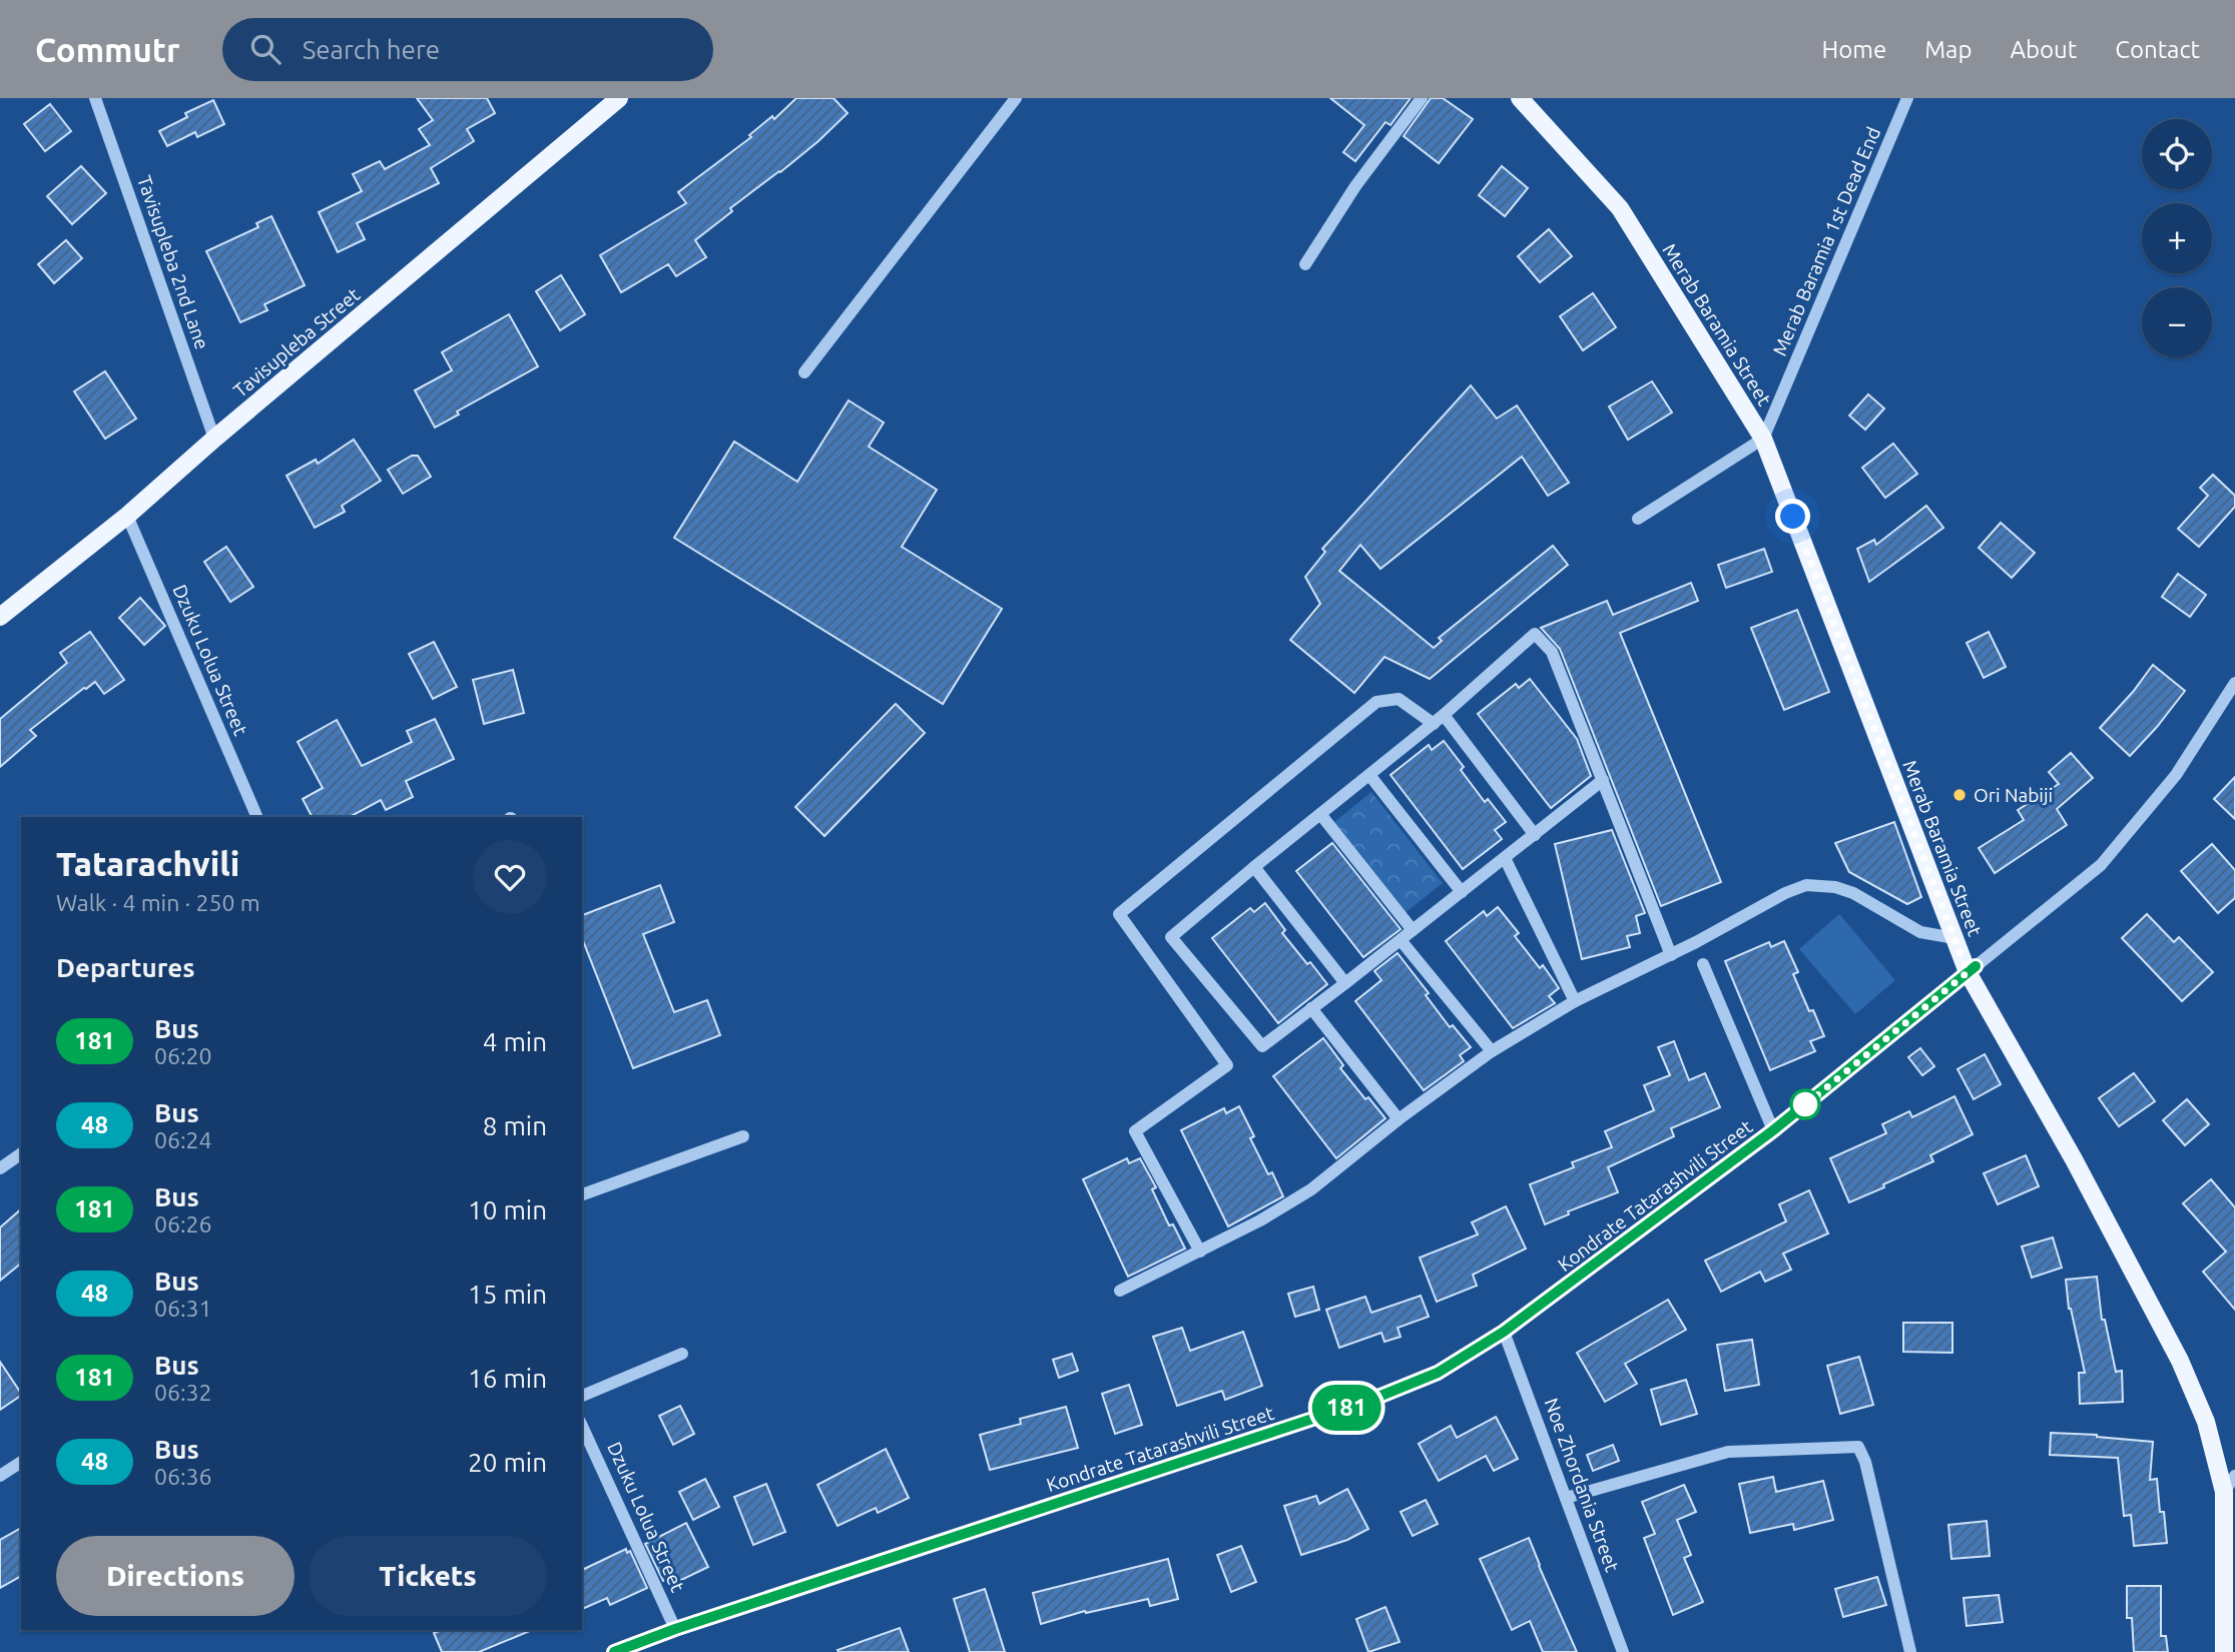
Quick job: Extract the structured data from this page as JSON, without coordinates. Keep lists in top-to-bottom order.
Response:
{
  "streets": {
    "main road": ["Merab Baramia Street", "Tavisupleba Street"],
    "street": [
      "Merab Baramia 1st Dead End",
      "Tavisupleba 2nd Lane",
      "Dzuku Lolua Street",
      "Kondrate Tatarashvili Street",
      "Noe Zhordania Street"
    ]
  },
  "crossings": [
    ["Merab Baramia 1st Dead End", "Merab Baramia Street"],
    ["Tavisupleba 2nd Lane", "Tavisupleba Street"],
    ["Merab Baramia Street", "Kondrate Tatarashvili Street"],
    ["Tavisupleba Street", "Dzuku Lolua Street"],
    ["Dzuku Lolua Street", "Kondrate Tatarashvili Street"],
    ["Kondrate Tatarashvili Street", "Noe Zhordania Street"]
  ],
  "places": ["Ori Nabiji"],
  "lines": ["bus line 181"],
  "page": {
    "header": "Commutr",
    "search": "Search here",
    "nav": [
      "Home",
      "Map",
      "About",
      "Contact"
    ],
    "on_map": "181",
    "map_buttons": ["+", "−"],
    "heading": [
      ["Tatarachvili", "Walk · 4 min · 250 m"],
      "Departures"
    ],
    "list": [
      {
        "mark": "181",
        "name": "Bus",
        "note": "06:20",
        "value": "4 min"
      },
      {
        "mark": "48",
        "name": "Bus",
        "note": "06:24",
        "value": "8 min"
      },
      {
        "mark": "181",
        "name": "Bus",
        "note": "06:26",
        "value": "10 min"
      },
      {
        "mark": "48",
        "name": "Bus",
        "note": "06:31",
        "value": "15 min"
      },
      {
        "mark": "181",
        "name": "Bus",
        "note": "06:32",
        "value": "16 min"
      },
      {
        "mark": "48",
        "name": "Bus",
        "note": "06:36",
        "value": "20 min"
      }
    ],
    "buttons": ["Directions", "Tickets"]
  }
}
